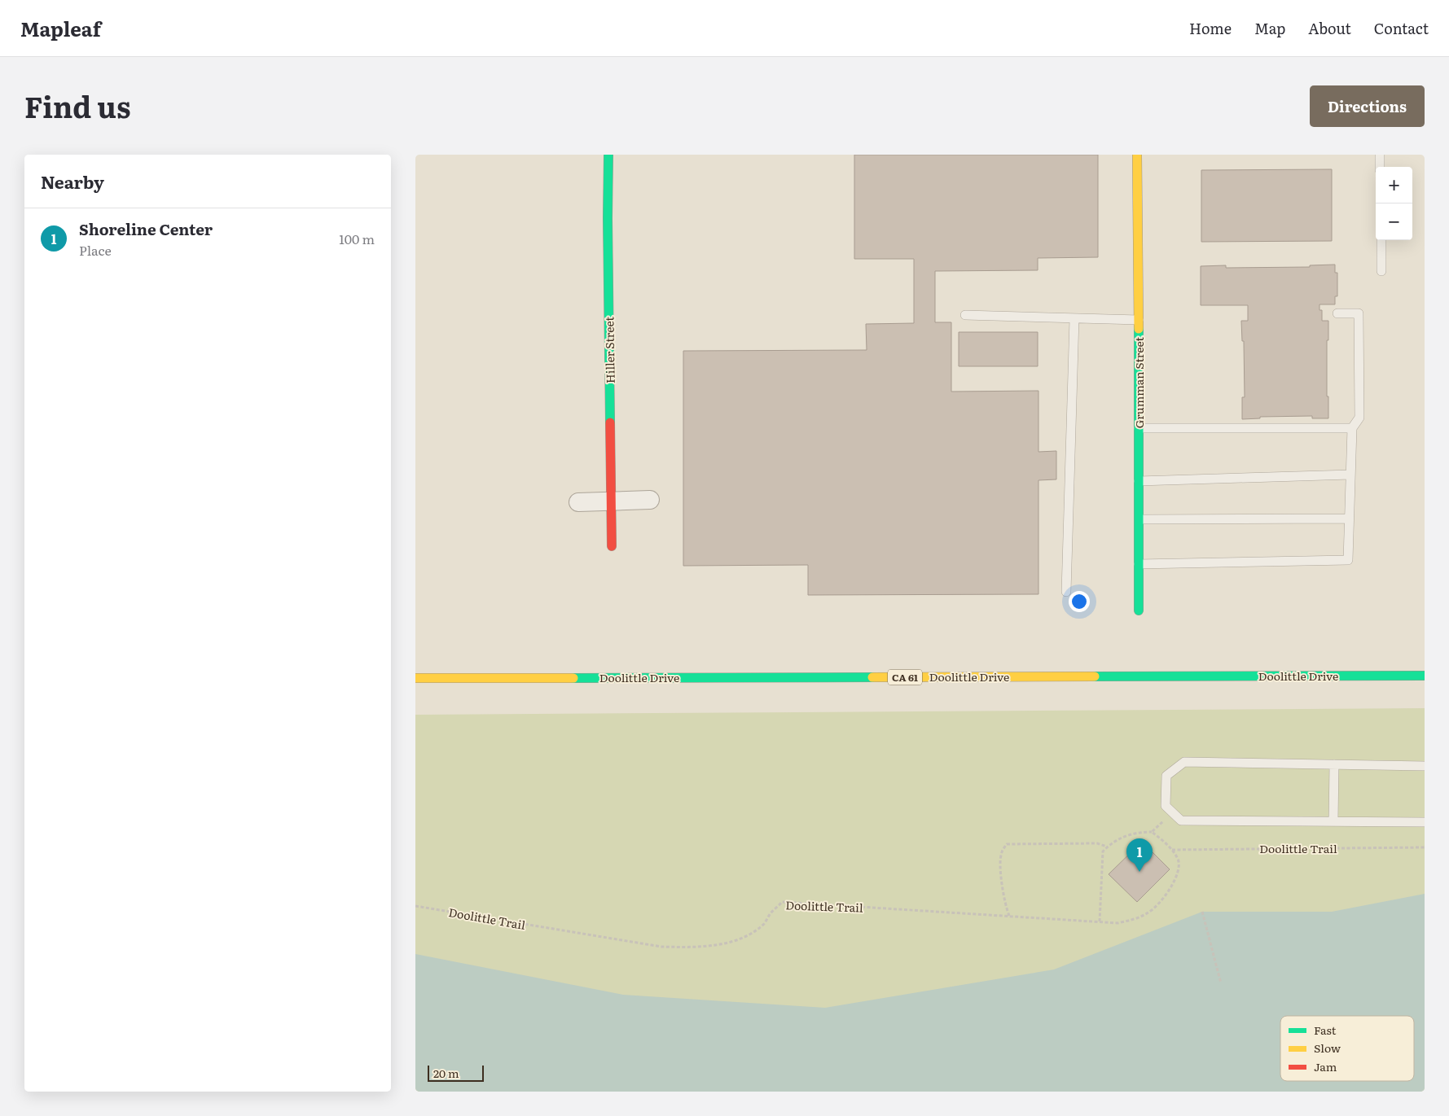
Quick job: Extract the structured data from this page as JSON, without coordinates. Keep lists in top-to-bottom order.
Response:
{
  "streets": {
    "main road": [
      "Hiller Street",
      "Grumman Street",
      "Doolittle Drive",
      "CA 61"
    ],
    "path": ["Doolittle Trail"]
  },
  "legend": ["Fast", "Slow", "Jam"],
  "scale_bar": "20 m",
  "page": {
    "header": "Mapleaf",
    "nav": [
      "Home",
      "Map",
      "About",
      "Contact"
    ],
    "title": "Find us",
    "buttons": "Directions",
    "heading": "Nearby",
    "map_buttons": ["+", "−"],
    "list": [
      {
        "mark": "1",
        "name": "Shoreline Center",
        "note": "Place",
        "value": "100 m"
      }
    ],
    "pins": "1",
    "scale": "20 m"
  }
}
